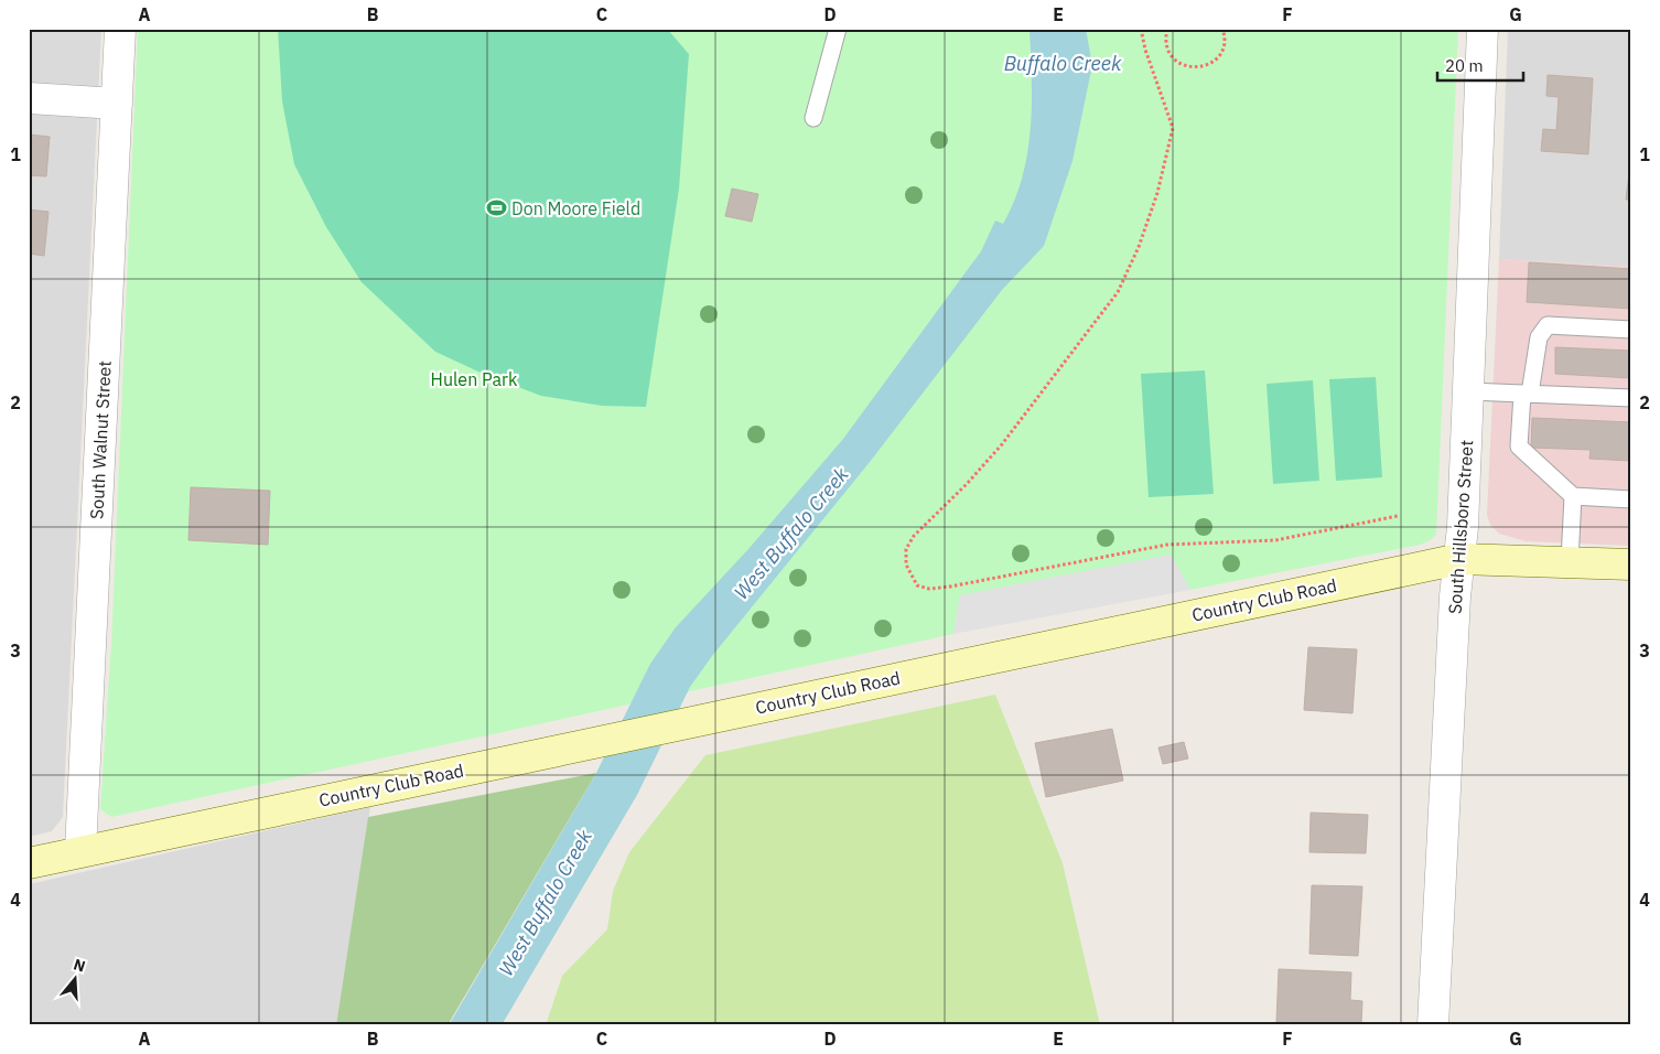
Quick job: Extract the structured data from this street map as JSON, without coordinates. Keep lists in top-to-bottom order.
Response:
{
  "streets": {
    "main road": ["Country Club Road"],
    "street": ["South Walnut Street", "South Hillsboro Street"]
  },
  "crossings": [
    ["South Walnut Street", "Country Club Road"],
    ["South Hillsboro Street", "Country Club Road"]
  ],
  "water": ["Buffalo Creek", "West Buffalo Creek"],
  "parks": ["Hulen Park"],
  "places": {
    "sports": ["Don Moore Field"]
  },
  "scale_bar": "20 m",
  "north": "top",
  "grid": {
    "columns": [
      "A",
      "B",
      "C",
      "D",
      "E",
      "F",
      "G"
    ],
    "rows": [
      "1",
      "2",
      "3",
      "4"
    ]
  }
}
